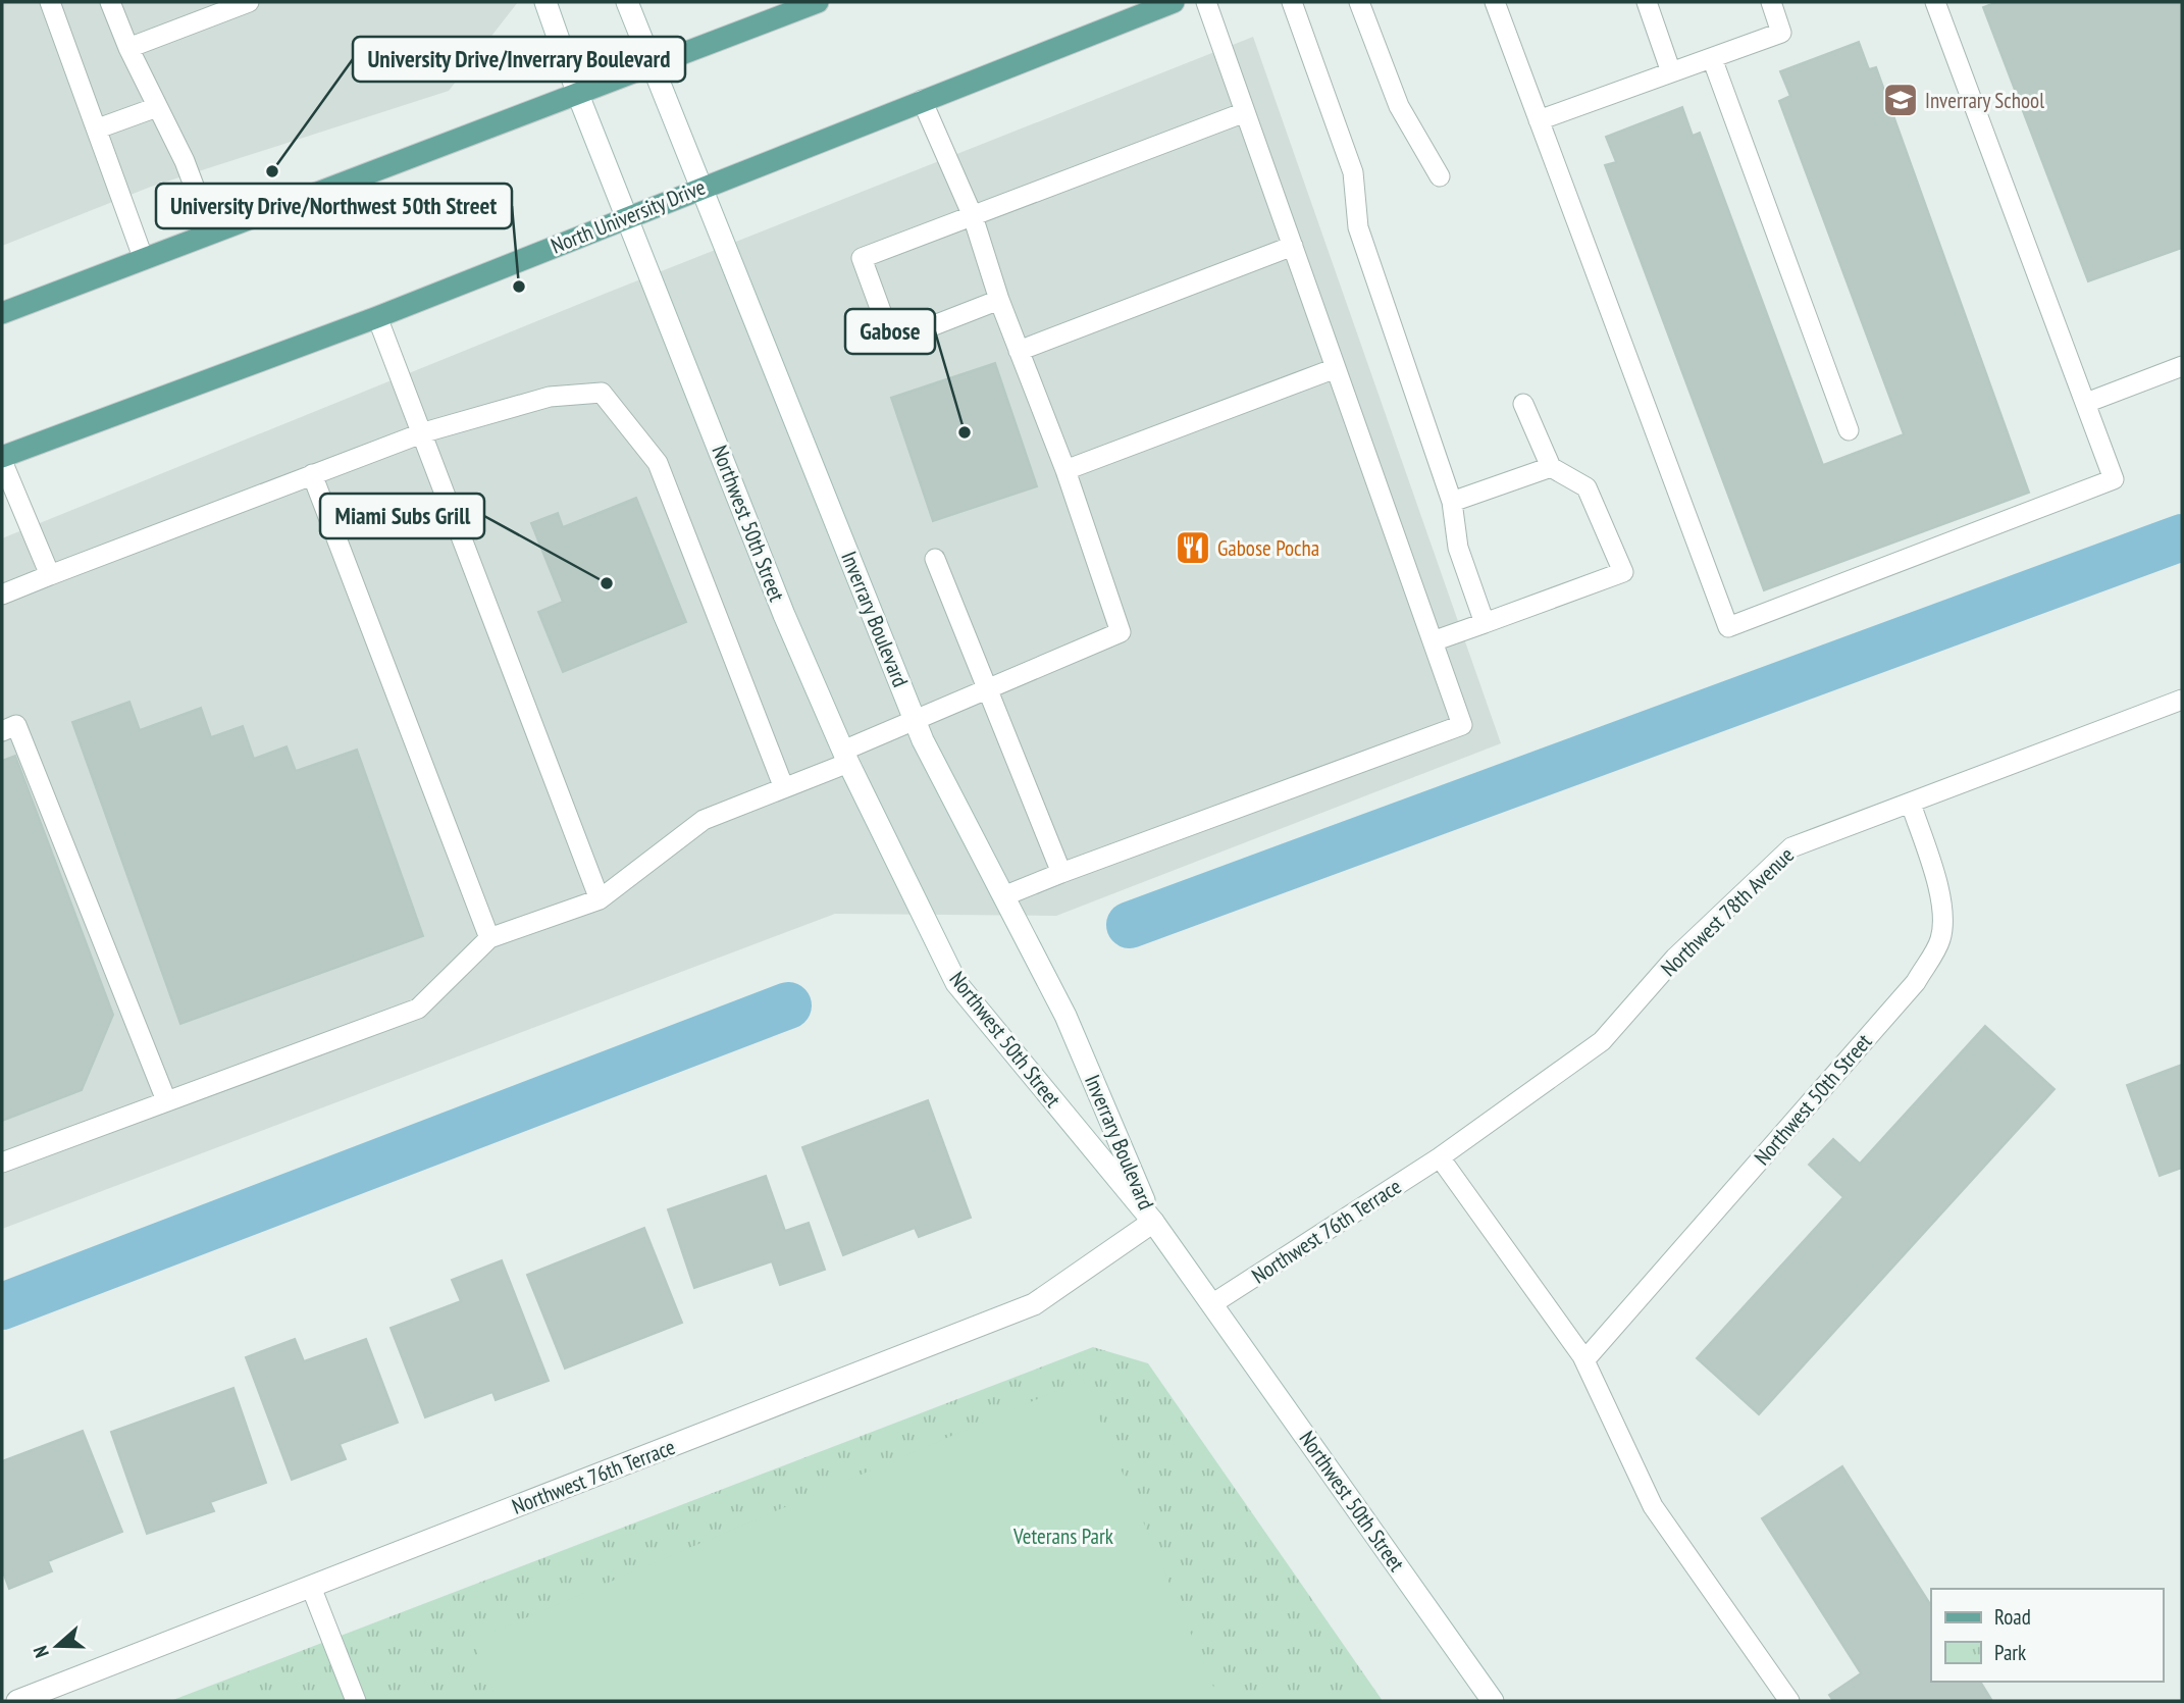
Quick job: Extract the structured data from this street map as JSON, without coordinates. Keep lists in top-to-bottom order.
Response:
{
  "streets": {
    "main road": ["North University Drive"],
    "street": ["Northwest 50th Street", "Inverrary Boulevard", "Northwest 76th Terrace"],
    "lane": ["Northwest 78th Avenue"]
  },
  "crossings": [
    ["North University Drive", "Northwest 50th Street"],
    ["North University Drive", "Inverrary Boulevard"],
    ["Northwest 50th Street", "Inverrary Boulevard"],
    ["Northwest 50th Street", "Northwest 78th Avenue"],
    ["Northwest 50th Street", "Northwest 76th Terrace"],
    ["Inverrary Boulevard", "Northwest 76th Terrace"],
    ["Northwest 78th Avenue", "Northwest 76th Terrace"]
  ],
  "parks": ["Veterans Park"],
  "places": {
    "school or university": ["Inverrary School"],
    "other": [
      "University Drive/Inverrary Boulevard",
      "University Drive/Northwest 50th Street",
      "Gabose",
      "Miami Subs Grill"
    ],
    "restaurant": ["Gabose Pocha"]
  },
  "legend": ["Road", "Park"],
  "north": "left"
}
